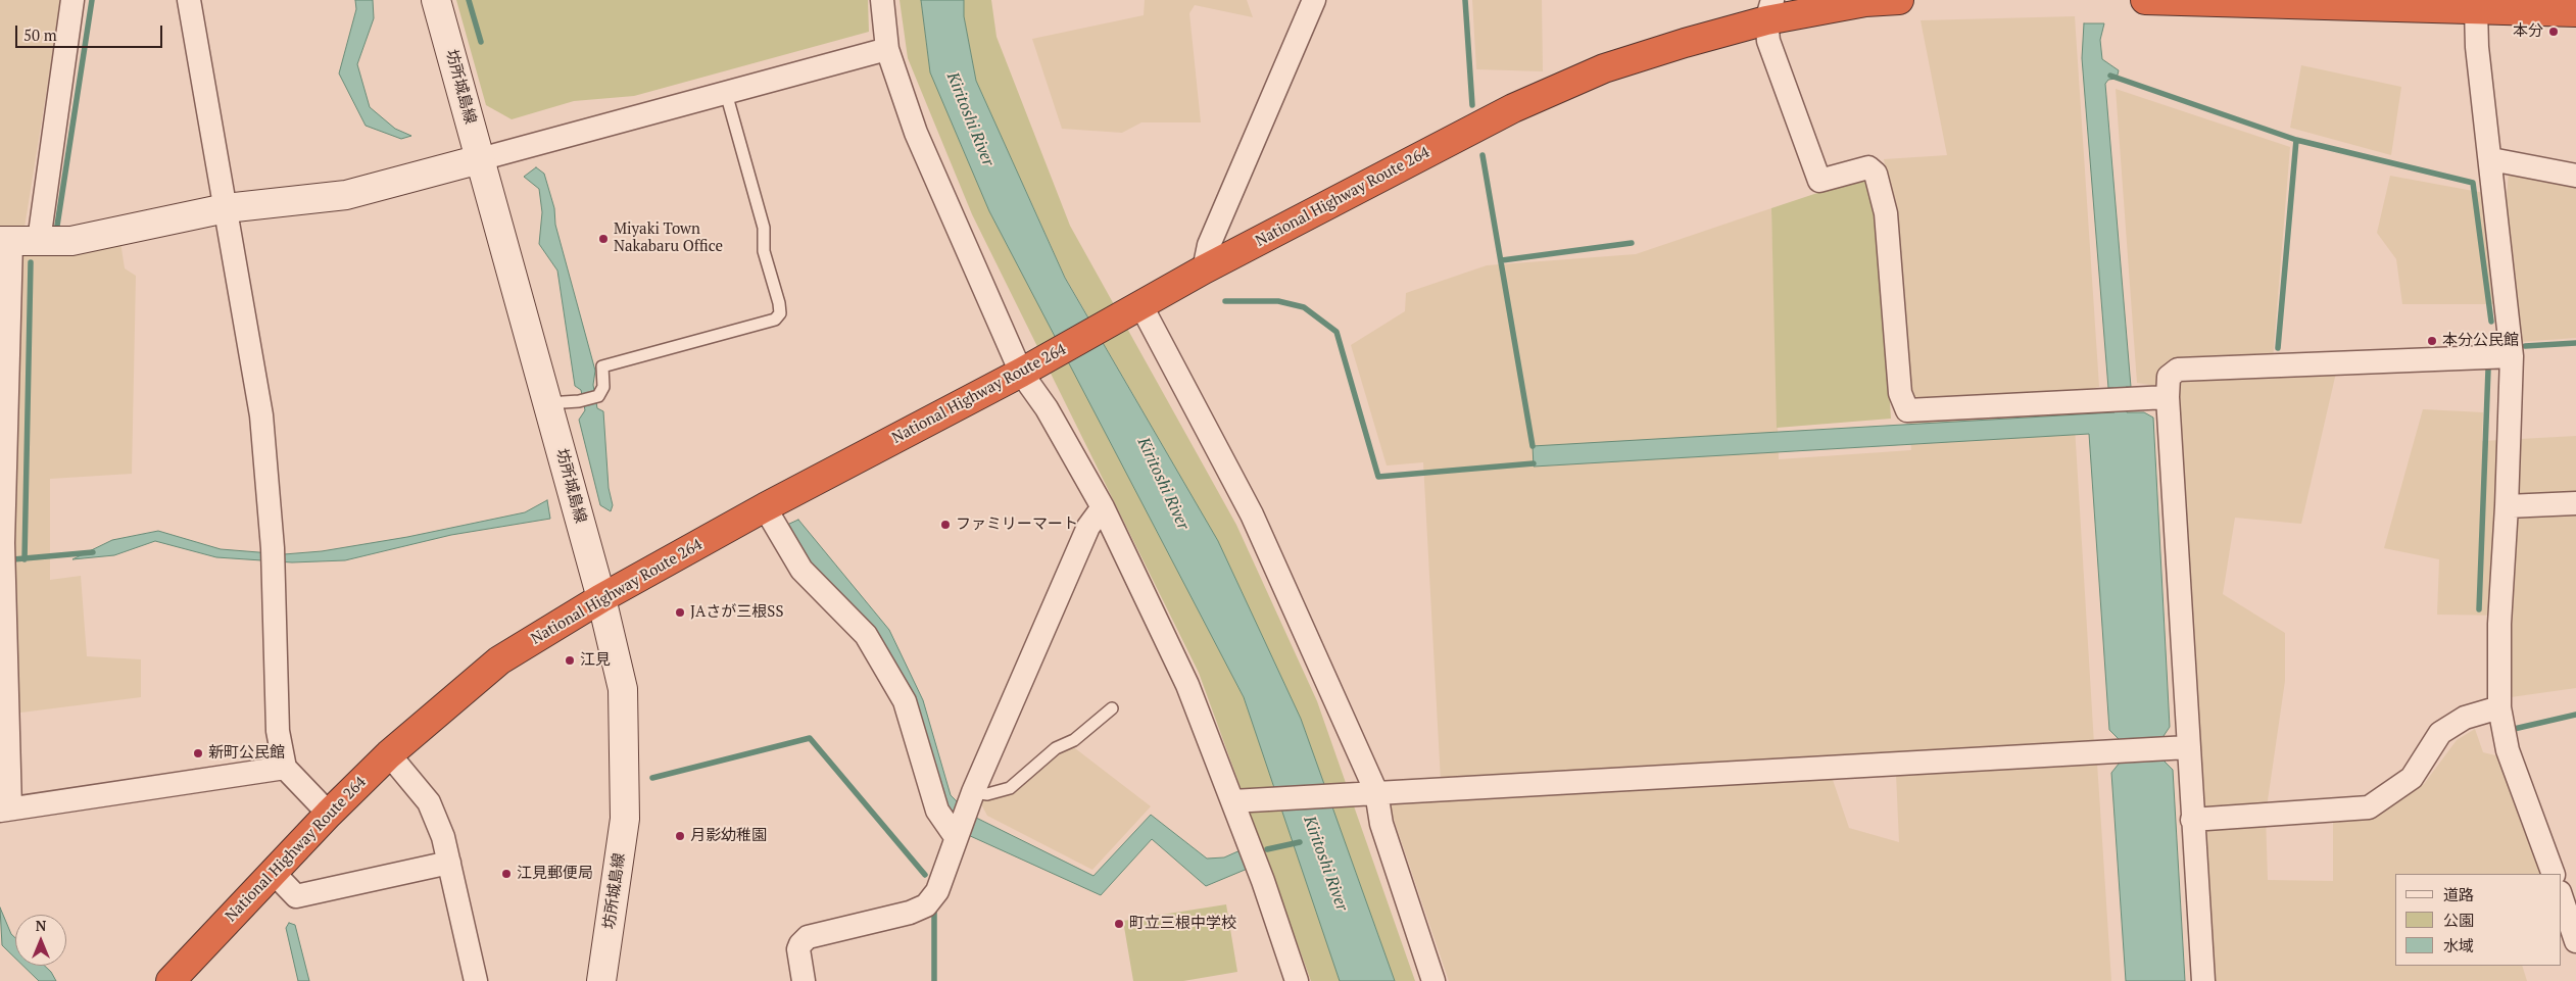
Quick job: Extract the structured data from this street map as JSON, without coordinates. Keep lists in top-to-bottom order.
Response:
{
  "streets": {
    "highway": ["National Highway Route 264"],
    "main road": ["坊所城島線"]
  },
  "crossings": [
    ["坊所城島線", "National Highway Route 264"]
  ],
  "water": ["Kiritoshi River"],
  "places": [
    "本分",
    "Miyaki Town Nakabaru Office",
    "本分公民館",
    "ファミリーマート",
    "JAさが三根SS",
    "江見",
    "新町公民館",
    "月影幼稚園",
    "江見郵便局",
    "町立三根中学校"
  ],
  "legend": ["道路", "公園", "水域"],
  "scale_bar": "50 m",
  "north": "top"
}
